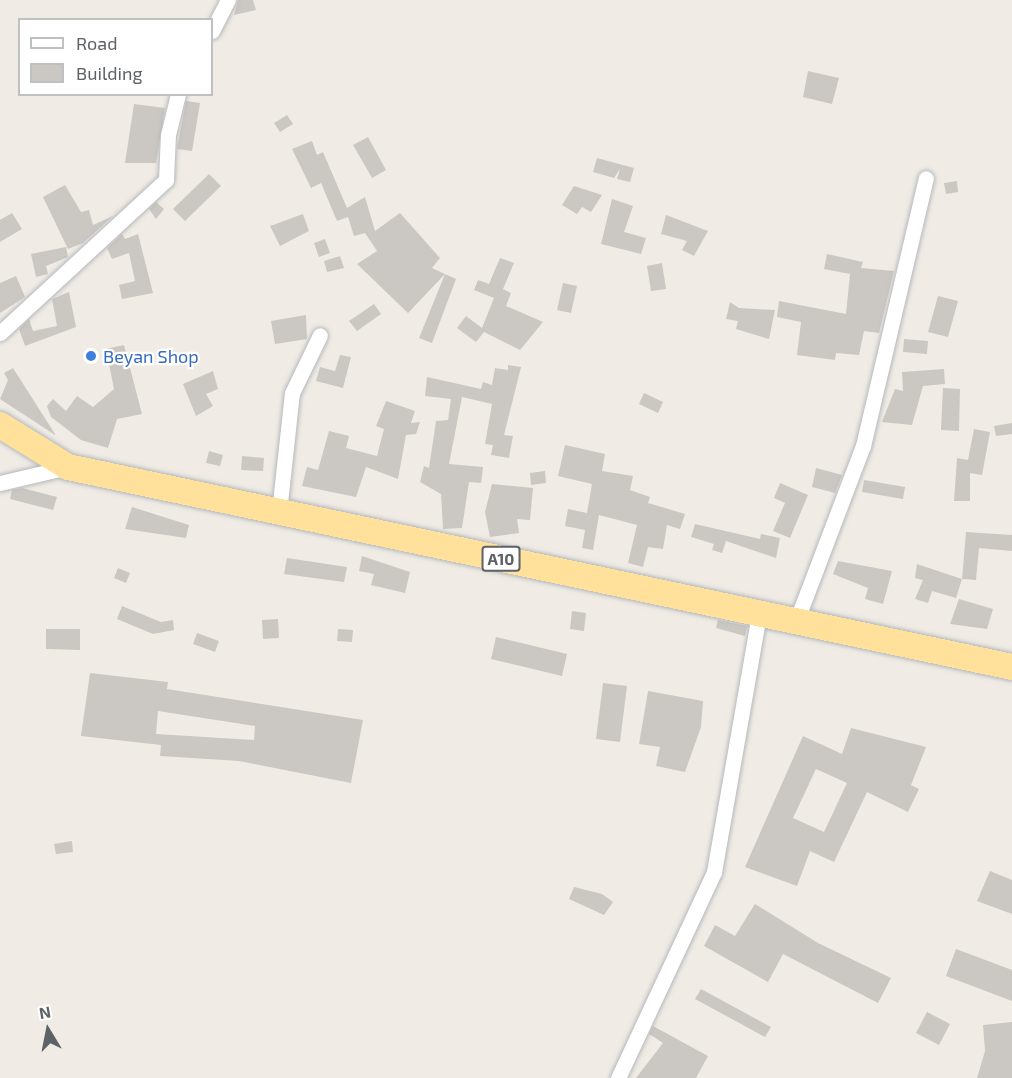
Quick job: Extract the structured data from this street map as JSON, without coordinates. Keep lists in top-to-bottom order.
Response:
{
  "streets": {
    "highway": ["A10"]
  },
  "places": ["Beyan Shop"],
  "legend": ["Road", "Building"],
  "north": "top"
}
